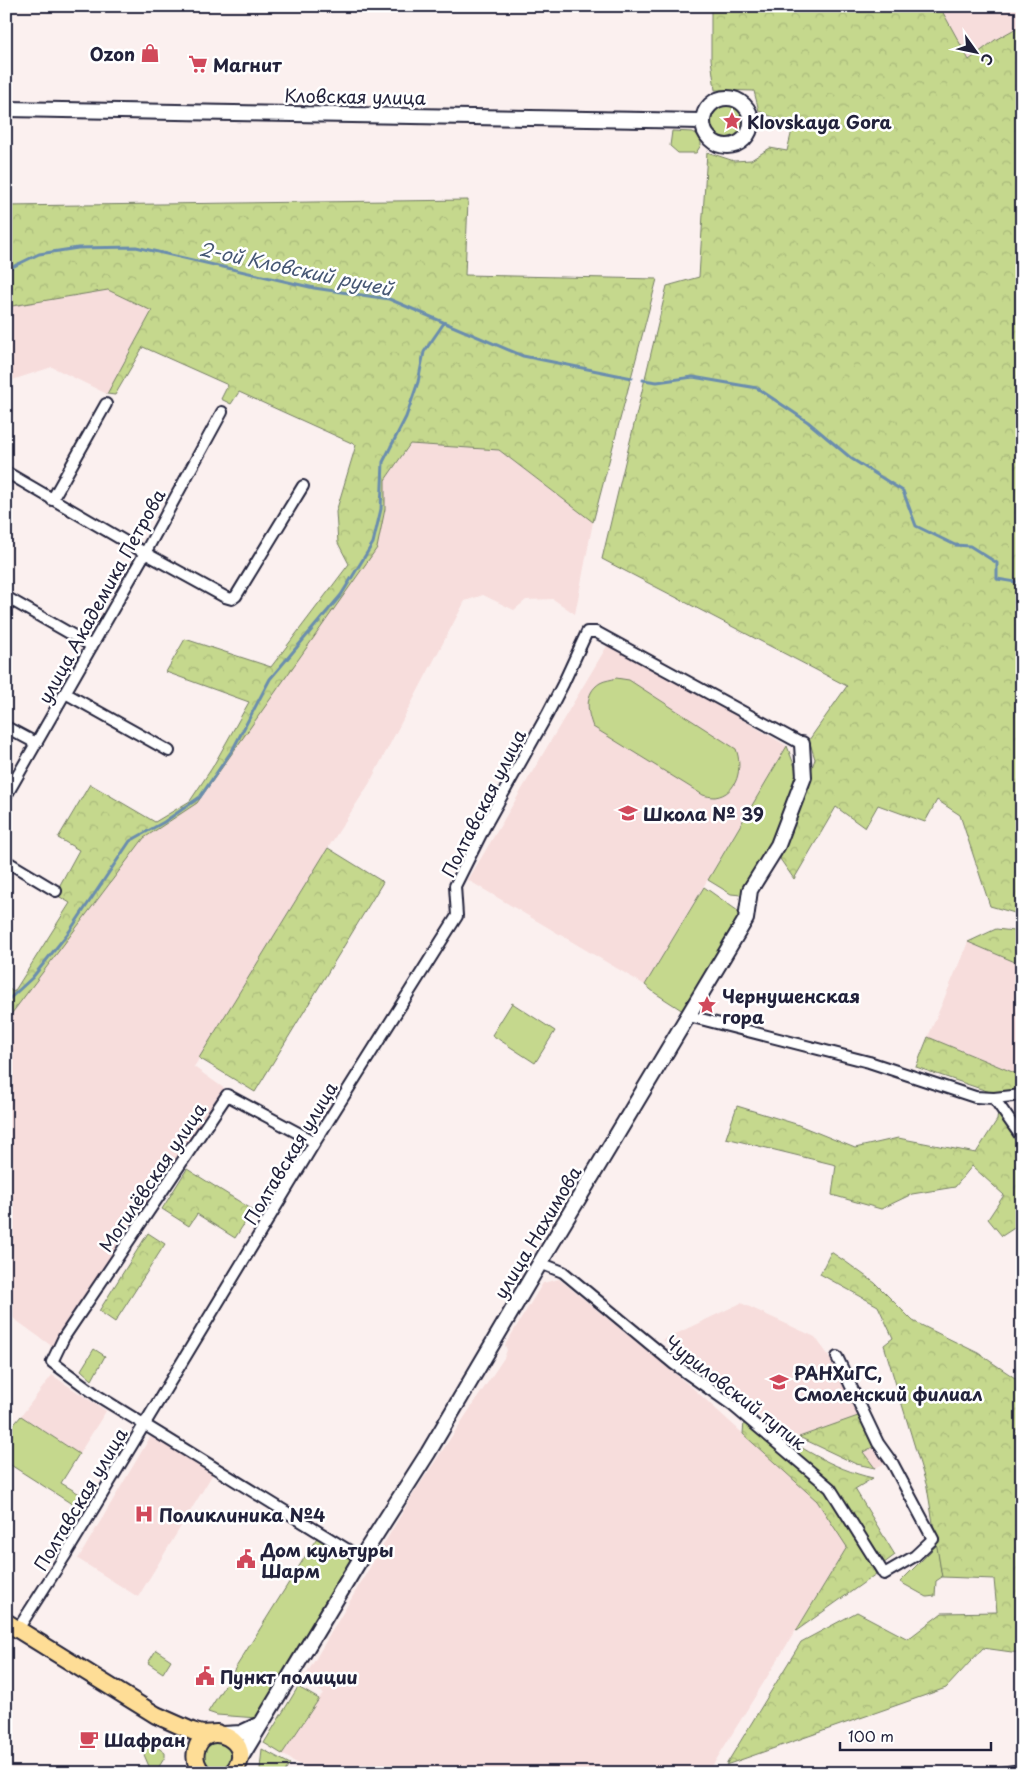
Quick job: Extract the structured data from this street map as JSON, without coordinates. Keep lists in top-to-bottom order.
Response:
{
  "streets": {
    "street": [
      "Кловская улица",
      "улица Академика Петрова",
      "Полтавская улица",
      "Могилёвская улица",
      "улица Нахимова",
      "Чуриловский тупик"
    ]
  },
  "crossings": [
    ["Полтавская улица", "Могилёвская улица"],
    ["Полтавская улица", "улица Нахимова"],
    ["улица Нахимова", "Чуриловский тупик"]
  ],
  "water": ["2-ой Кловский ручей"],
  "places": {
    "shop": ["Ozon"],
    "supermarket": ["Магнит"],
    "place": ["Klovskaya Gora", "Чернушенская гора"],
    "school or university": ["Школа № 39", "РАНХиГС, Смоленский филиал"],
    "hospital": ["Поликлиника №4"],
    "public building": ["Дом культуры Шарм", "Пункт полиции"],
    "cafe": ["Шафран"]
  },
  "scale_bar": "100 m",
  "north": "bottom right"
}
